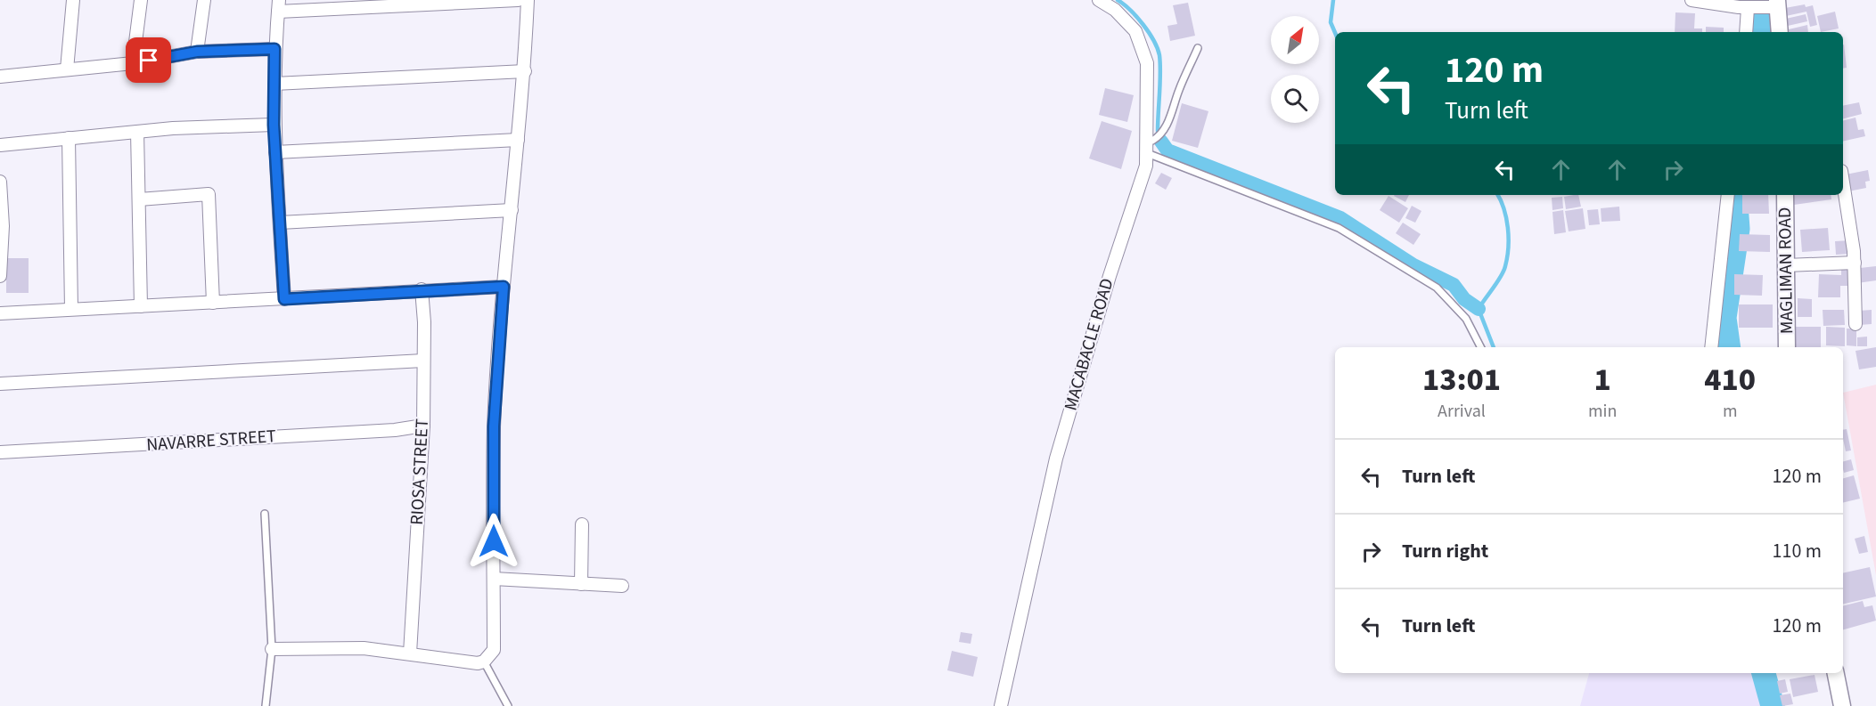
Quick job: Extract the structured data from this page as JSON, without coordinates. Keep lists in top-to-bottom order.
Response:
{
  "streets": {
    "street": [
      "MAGLIMAN ROAD",
      "MACABACLE ROAD",
      "NAVARRE STREET",
      "RIOSA STREET"
    ]
  },
  "crossings": [
    ["NAVARRE STREET", "RIOSA STREET"]
  ],
  "north": "top right",
  "page": {
    "turn": ["120 m", "Turn left"],
    "eta": [
      "13:01",
      "Arrival",
      "1",
      "min",
      "410",
      "m"
    ],
    "list": [
      {
        "name": "Turn left",
        "value": "120 m"
      },
      {
        "name": "Turn right",
        "value": "110 m"
      },
      {
        "name": "Turn left",
        "value": "120 m"
      }
    ]
  }
}
